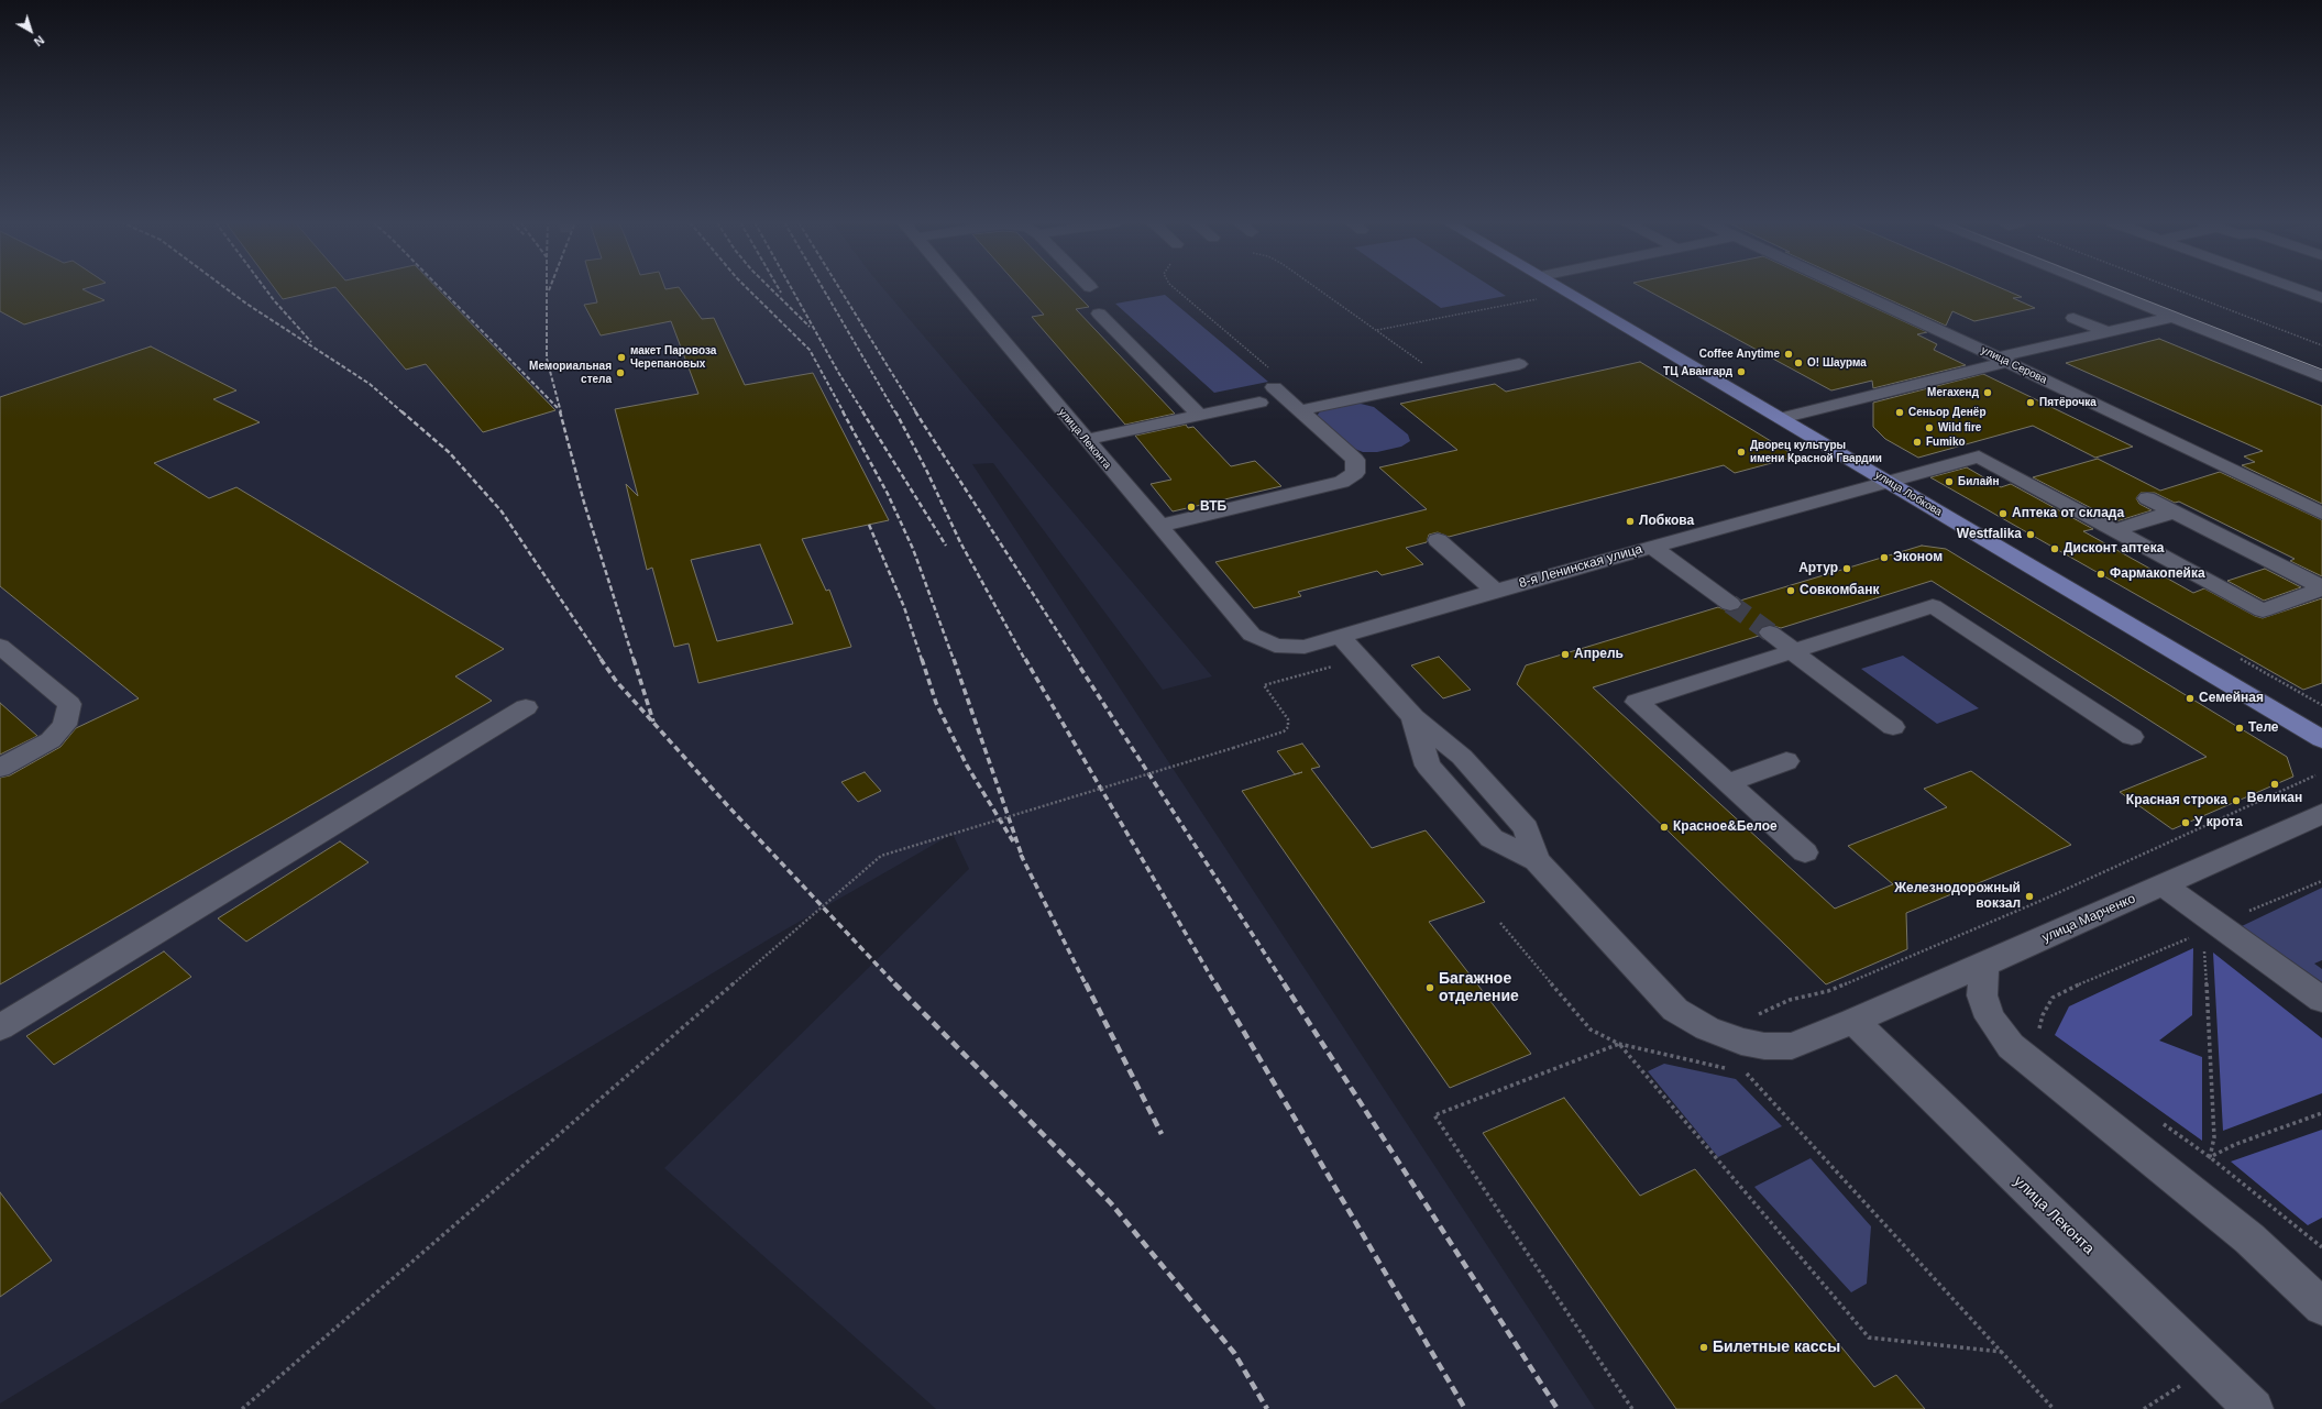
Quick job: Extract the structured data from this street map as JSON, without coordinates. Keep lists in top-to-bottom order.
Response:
{
  "streets": {
    "main road": ["улица Лобкова"],
    "street": [
      "улица Серова",
      "улица Леконта",
      "8-я Ленинская улица",
      "улица Марченко"
    ]
  },
  "crossings": [
    ["улица Леконта", "8-я Ленинская улица"],
    ["улица Леконта", "улица Марченко"],
    ["улица Лобкова", "8-я Ленинская улица"]
  ],
  "places": [
    "Coffee Anytime",
    "макет Паровоза Черепановых",
    "О! Шаурма",
    "ТЦ Авангард",
    "Мемориальная стела",
    "Мегахенд",
    "Пятёрочка",
    "Сеньор Денёр",
    "Wild fire",
    "Fumiko",
    "Дворец культуры имени Красной Гвардии",
    "Билайн",
    "ВТБ",
    "Аптека от склада",
    "Лобкова",
    "Westfalika",
    "Дисконт аптека",
    "Эконом",
    "Артур",
    "Фармакопейка",
    "Совкомбанк",
    "Апрель",
    "Семейная",
    "Теле",
    "Великан",
    "Красная строка",
    "У крота",
    "Красное&Белое",
    "Железнодорожный вокзал",
    "Багажное отделение",
    "Билетные кассы"
  ],
  "north": "bottom right"
}
